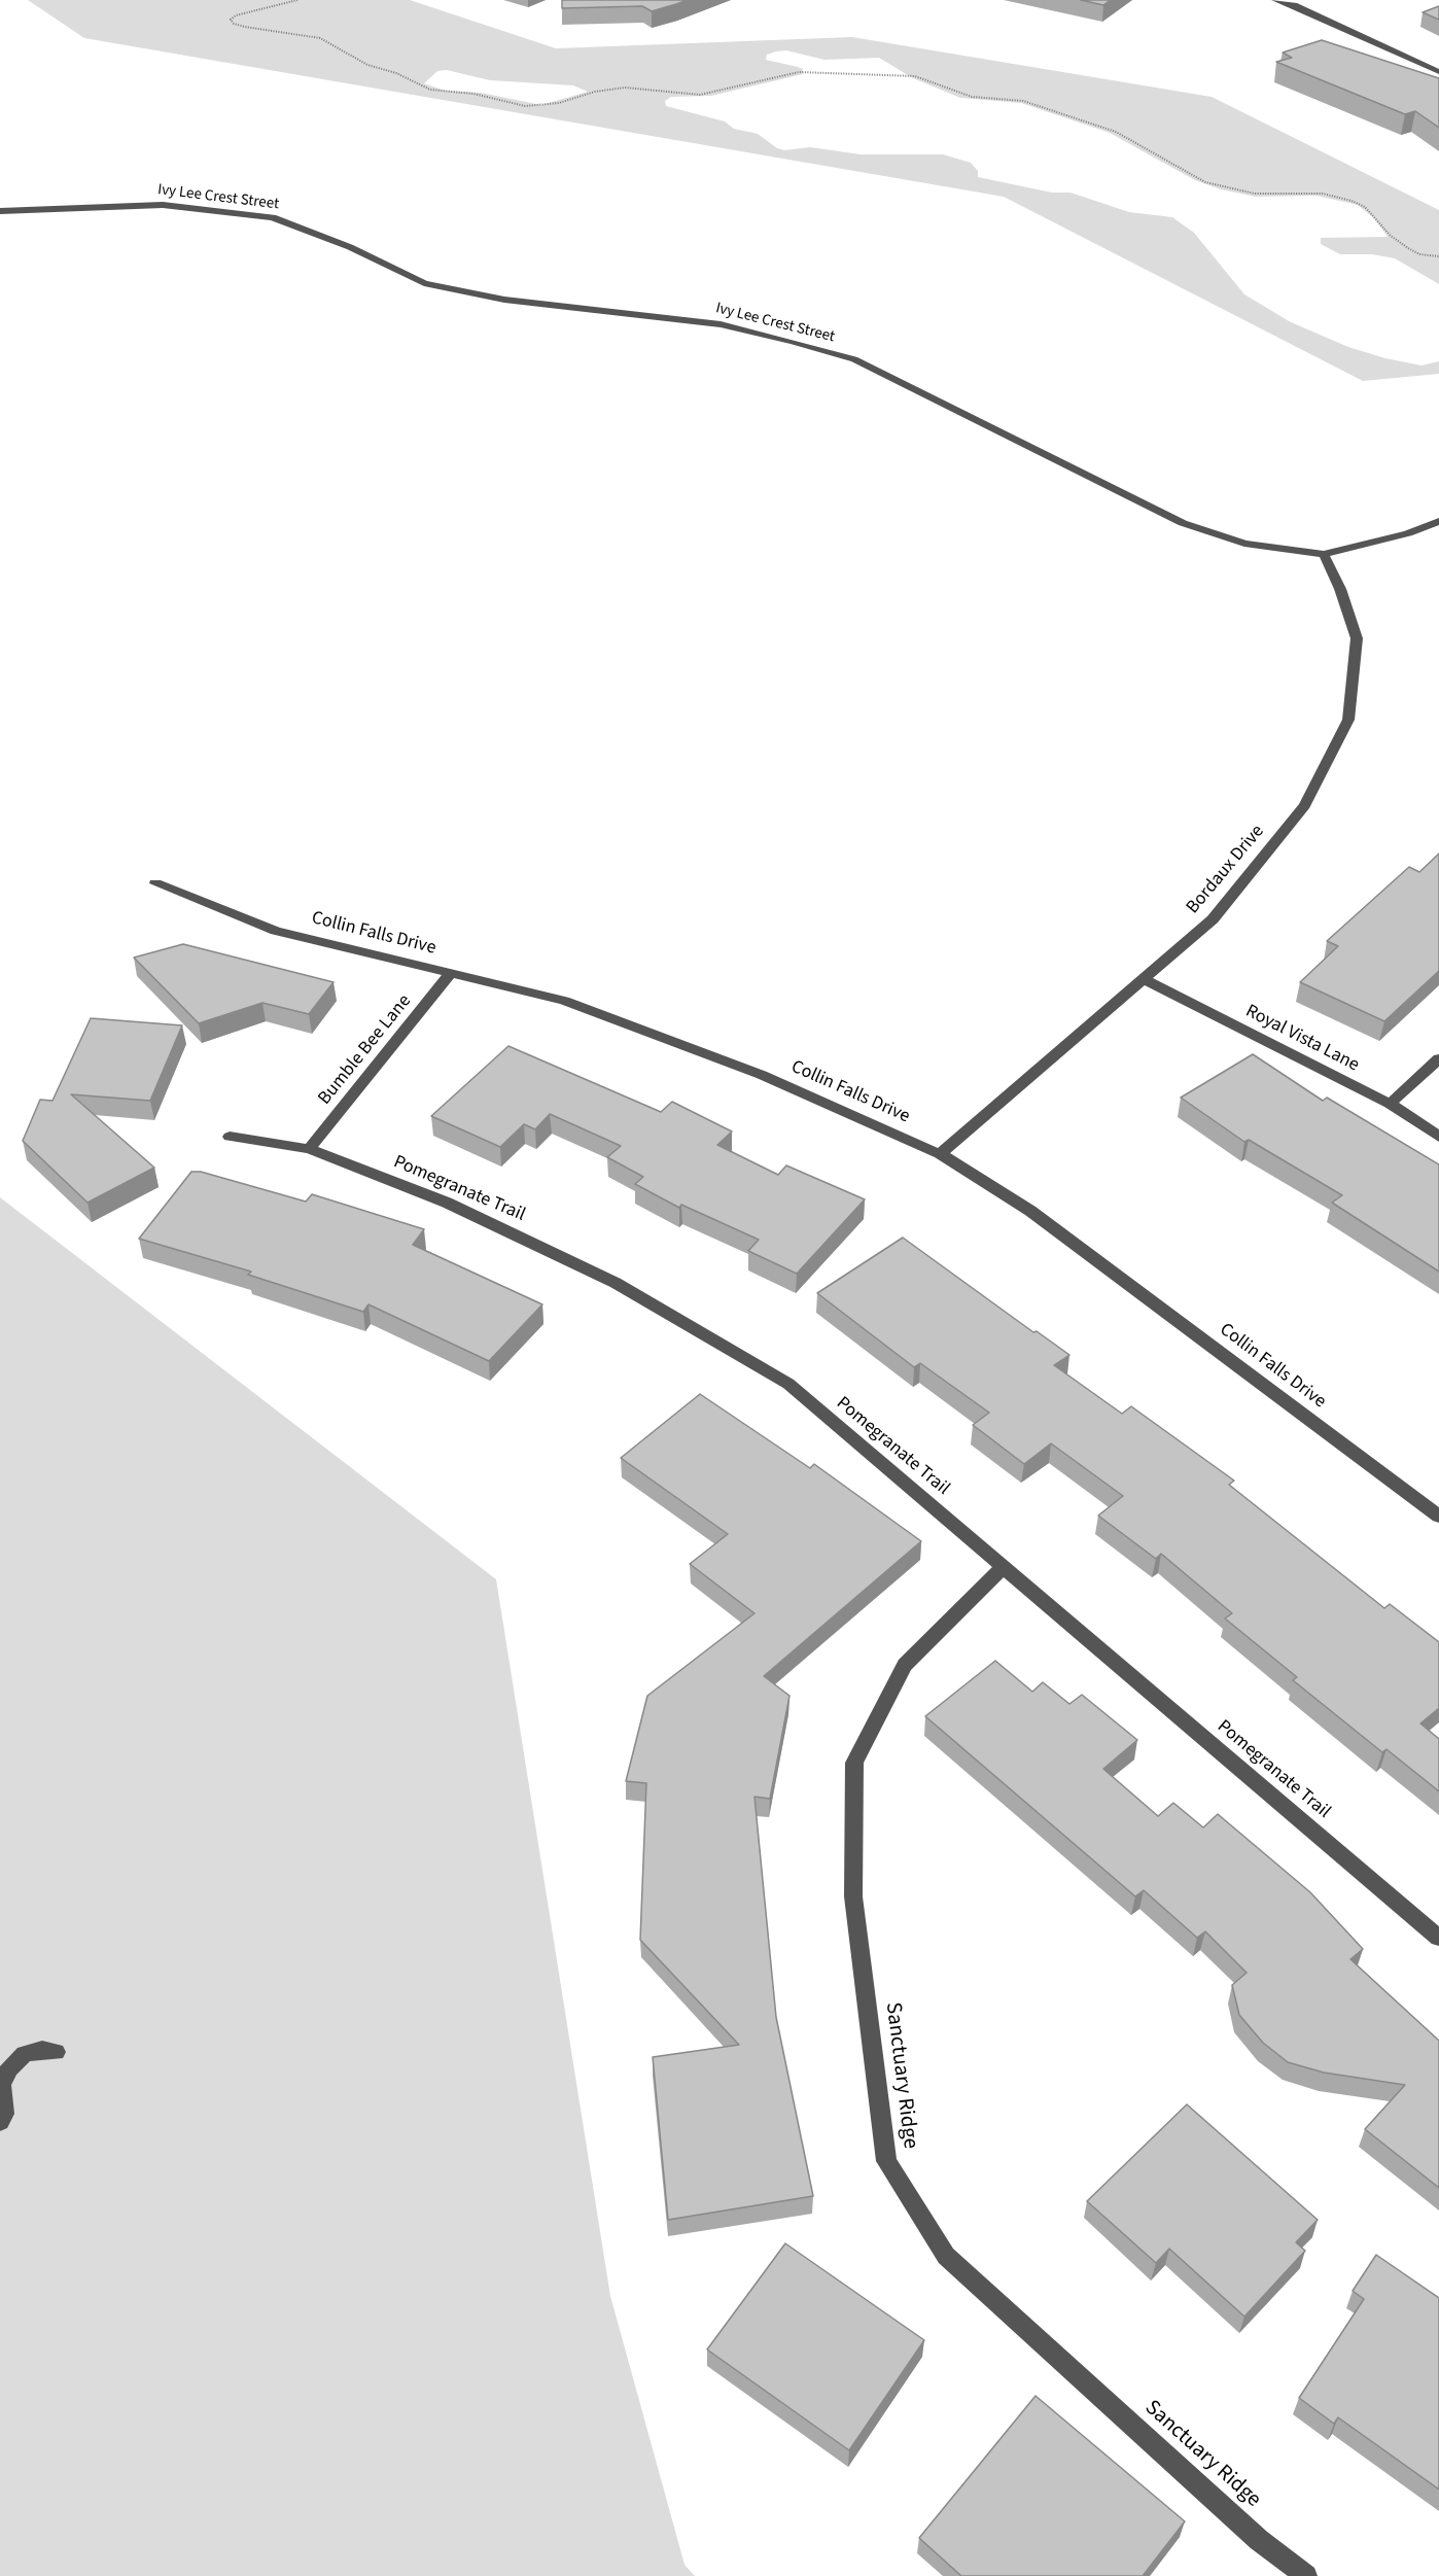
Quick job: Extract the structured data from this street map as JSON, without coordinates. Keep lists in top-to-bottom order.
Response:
{
  "streets": {
    "street": [
      "Ivy Lee Crest Street",
      "Bordaux Drive",
      "Collin Falls Drive",
      "Royal Vista Lane",
      "Bumble Bee Lane",
      "Pomegranate Trail",
      "Sanctuary Ridge"
    ]
  },
  "crossings": [
    ["Ivy Lee Crest Street", "Bordaux Drive"],
    ["Bordaux Drive", "Collin Falls Drive"],
    ["Bordaux Drive", "Royal Vista Lane"],
    ["Collin Falls Drive", "Bumble Bee Lane"],
    ["Bumble Bee Lane", "Pomegranate Trail"],
    ["Pomegranate Trail", "Sanctuary Ridge"]
  ]
}
